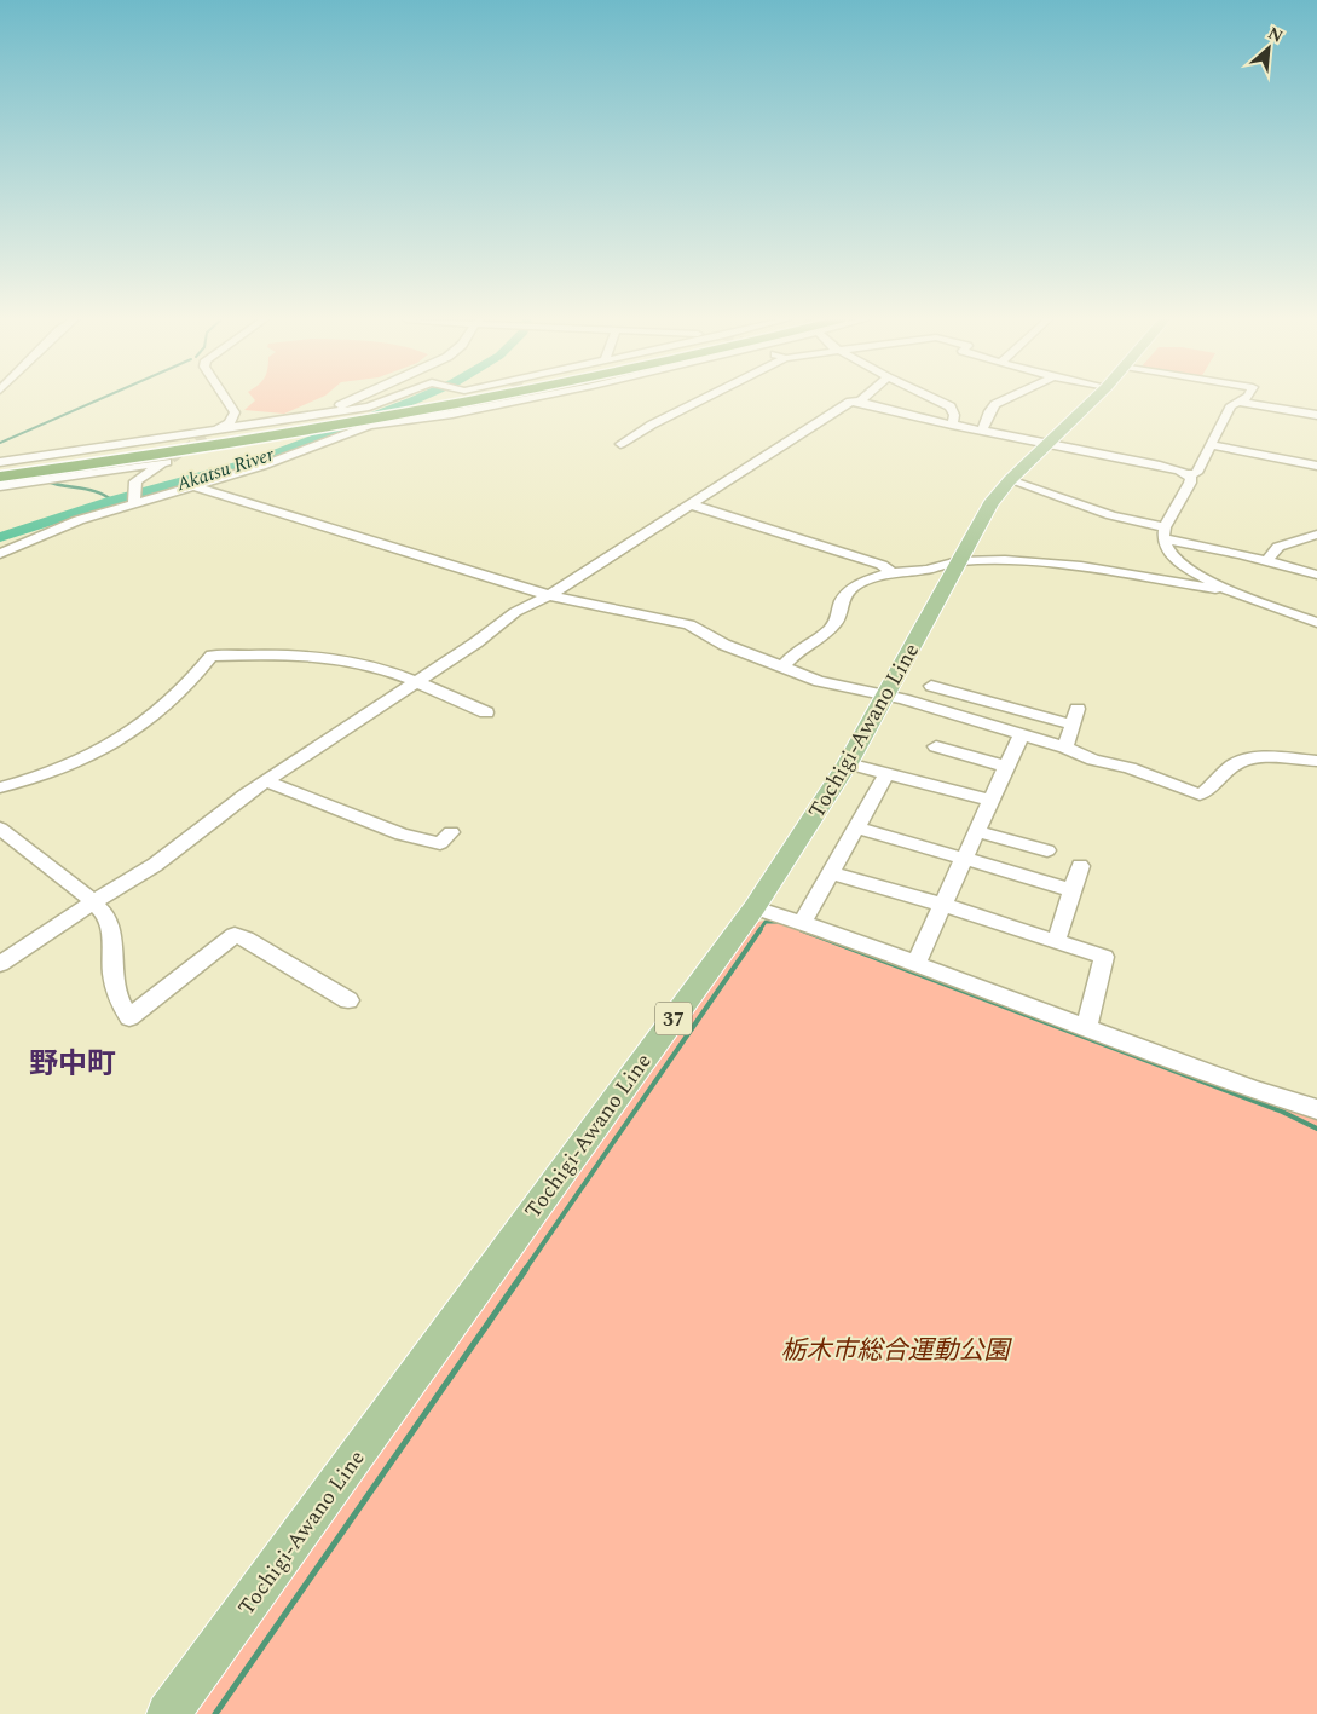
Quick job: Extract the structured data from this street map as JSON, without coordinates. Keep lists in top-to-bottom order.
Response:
{
  "streets": {
    "main road": ["Tochigi-Awano Line", "37"]
  },
  "districts": ["野中町"],
  "water": ["Akatsu River"],
  "parks": ["栃木市総合運動公園"],
  "north": "top right"
}
